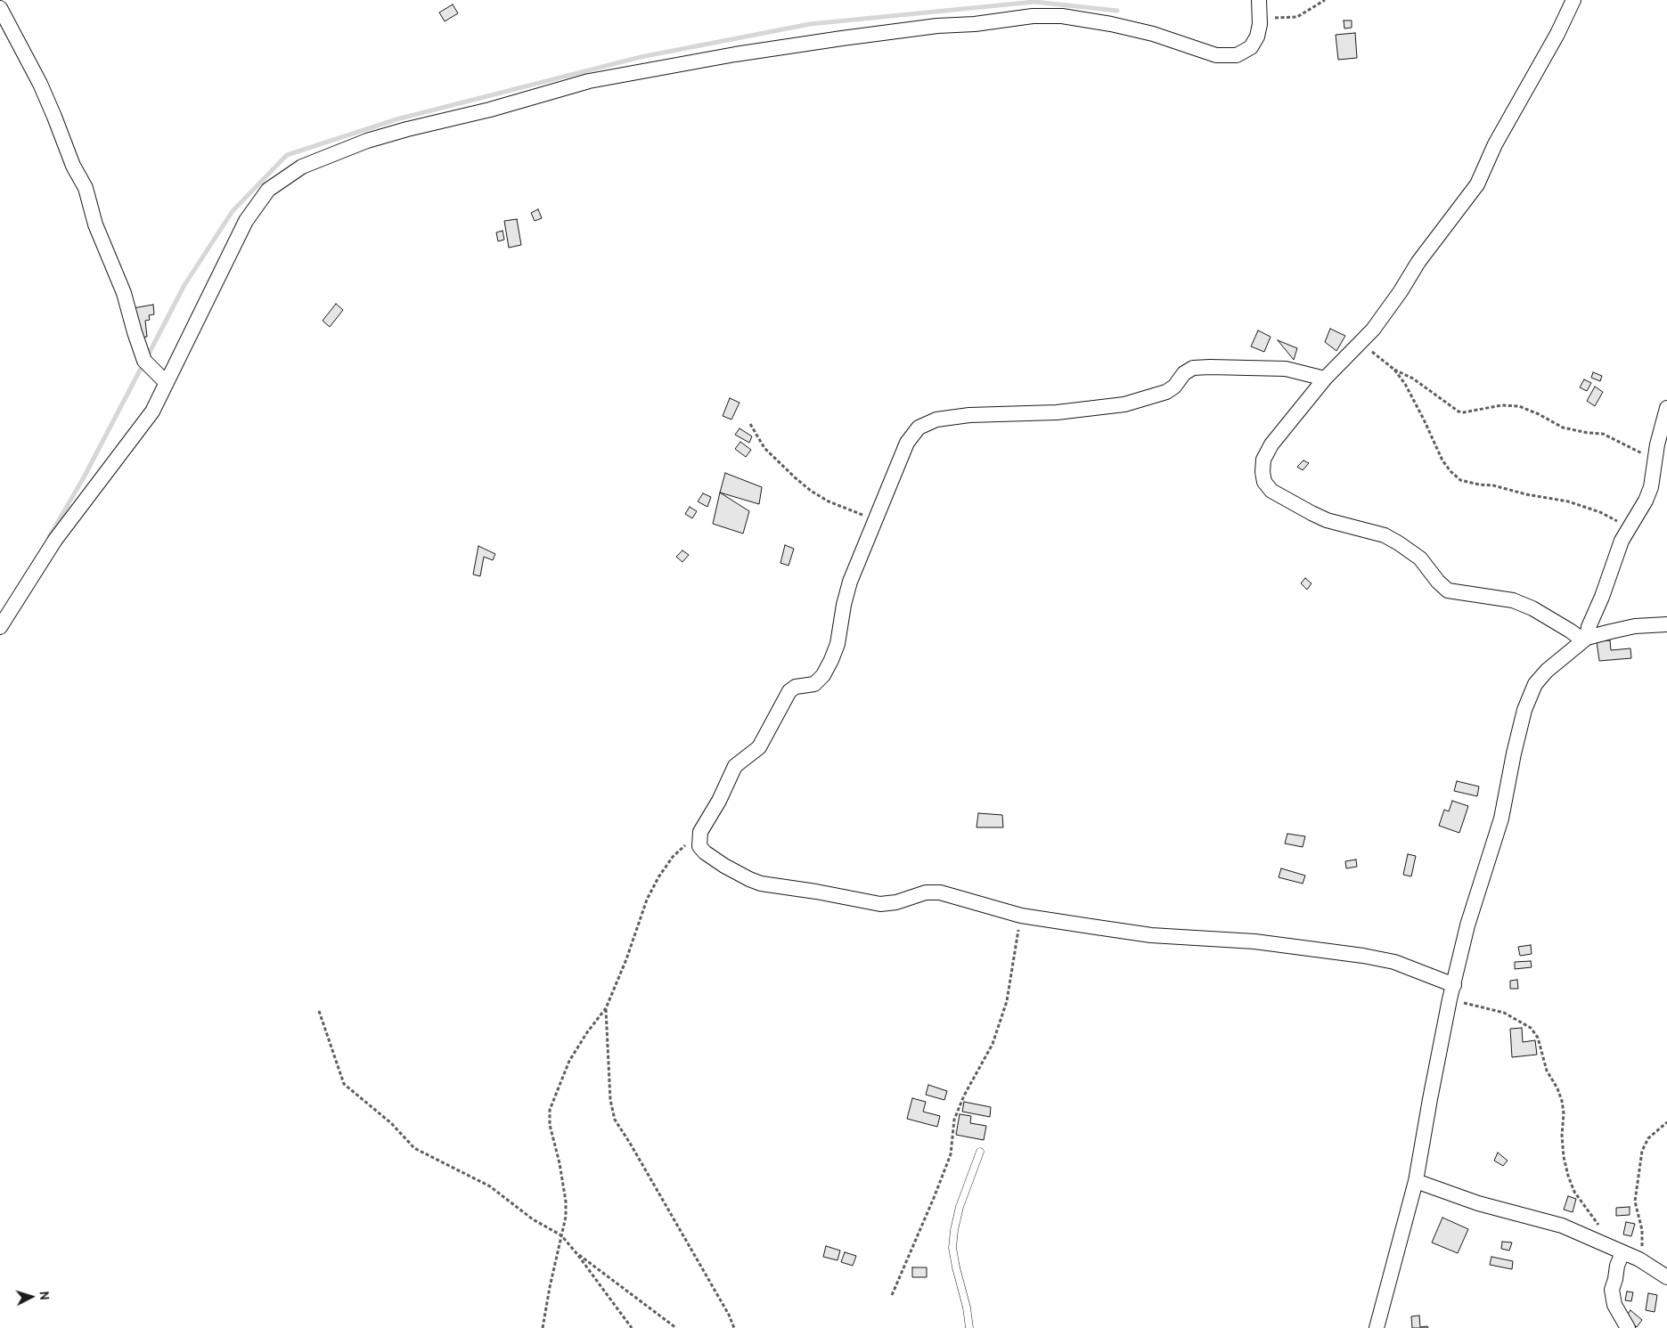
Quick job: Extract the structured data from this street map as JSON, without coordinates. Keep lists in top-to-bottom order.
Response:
{
  "north": "right"
}
